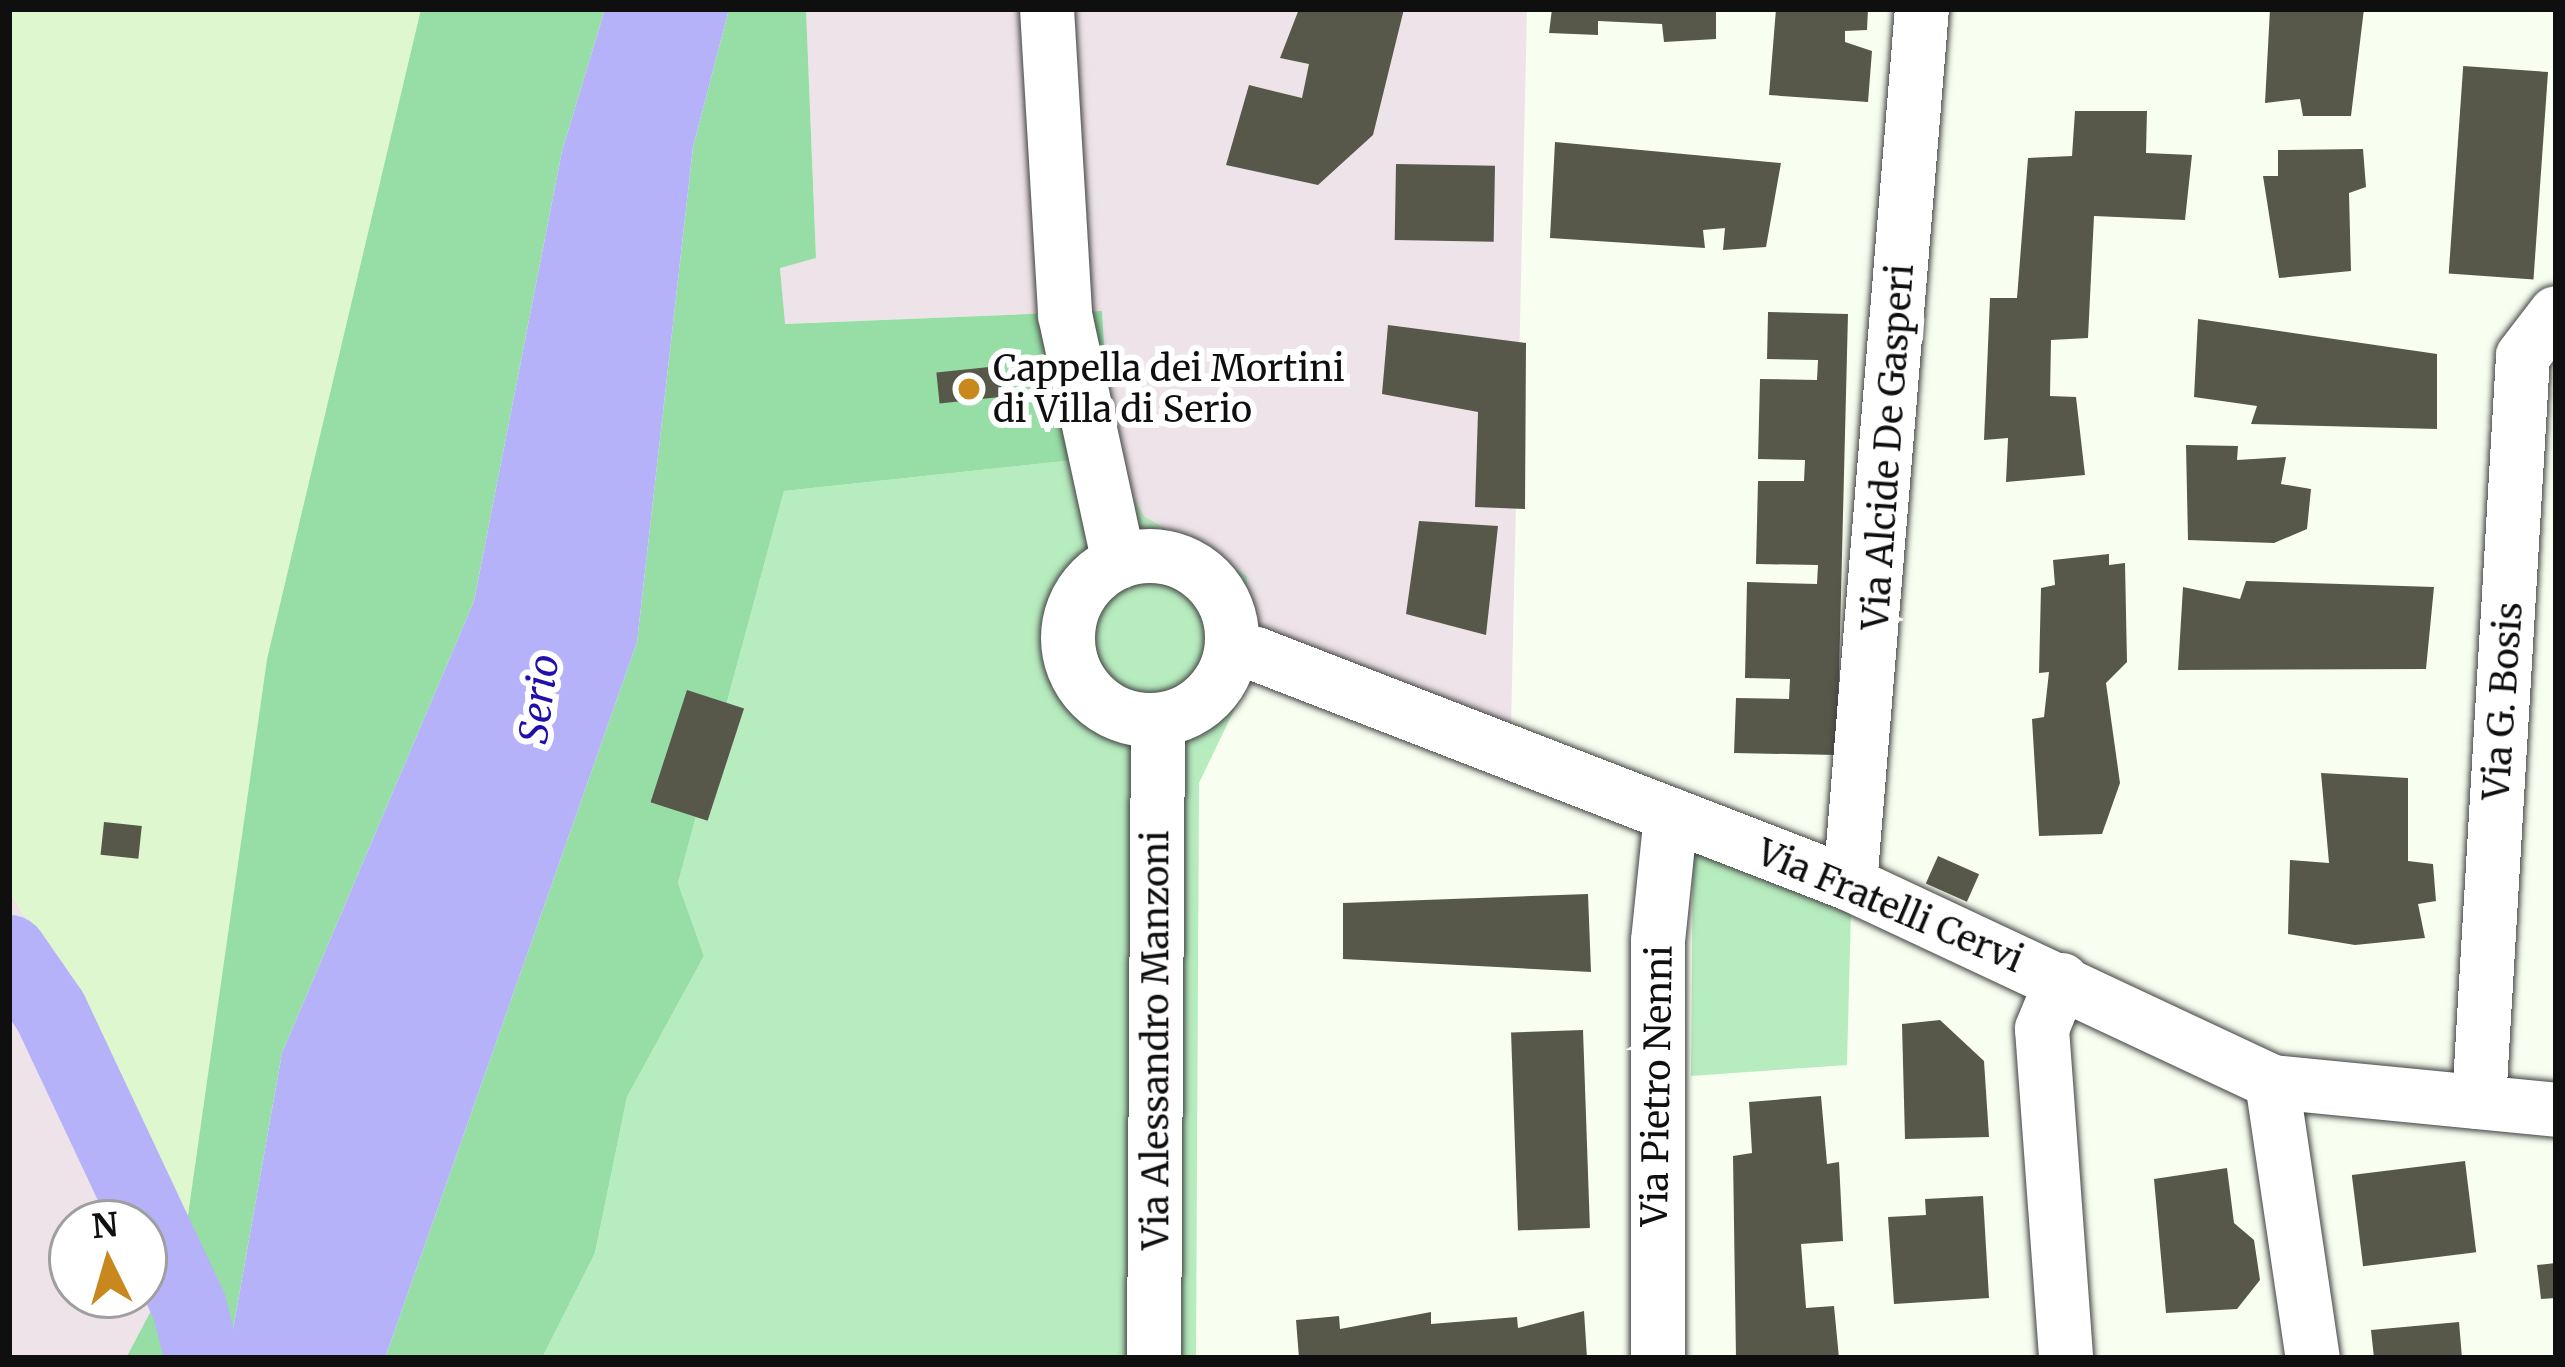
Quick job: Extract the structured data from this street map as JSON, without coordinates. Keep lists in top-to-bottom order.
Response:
{
  "streets": {
    "street": [
      "Via Alcide De Gasperi",
      "Via G. Bosis",
      "Via Fratelli Cervi",
      "Via Alessandro Manzoni",
      "Via Pietro Nenni"
    ]
  },
  "crossings": [
    ["Via Alcide De Gasperi", "Via Fratelli Cervi"],
    ["Via G. Bosis", "Via Fratelli Cervi"],
    ["Via Fratelli Cervi", "Via Alessandro Manzoni"],
    ["Via Fratelli Cervi", "Via Pietro Nenni"]
  ],
  "water": ["Serio"],
  "places": ["Cappella dei Mortini di Villa di Serio"],
  "north": "top"
}
